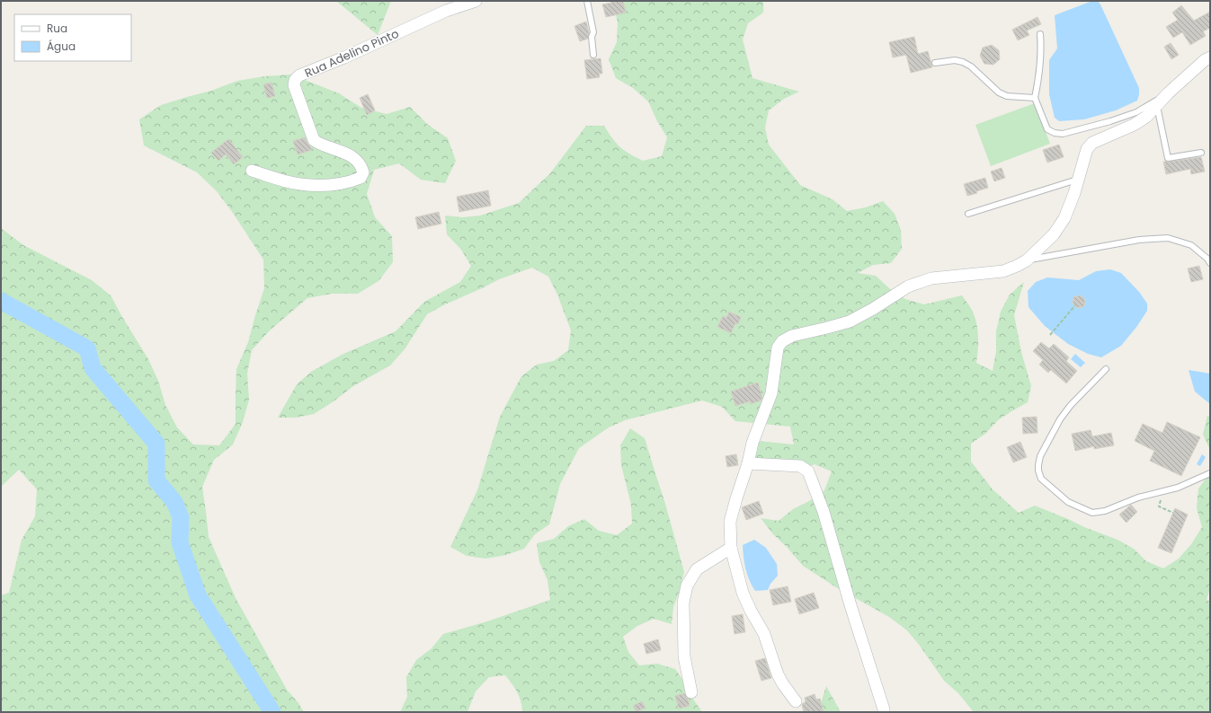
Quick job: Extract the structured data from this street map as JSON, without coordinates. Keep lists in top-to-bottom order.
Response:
{
  "streets": {
    "street": ["Rua Adelino Pinto"]
  },
  "legend": ["Rua", "Água"]
}
